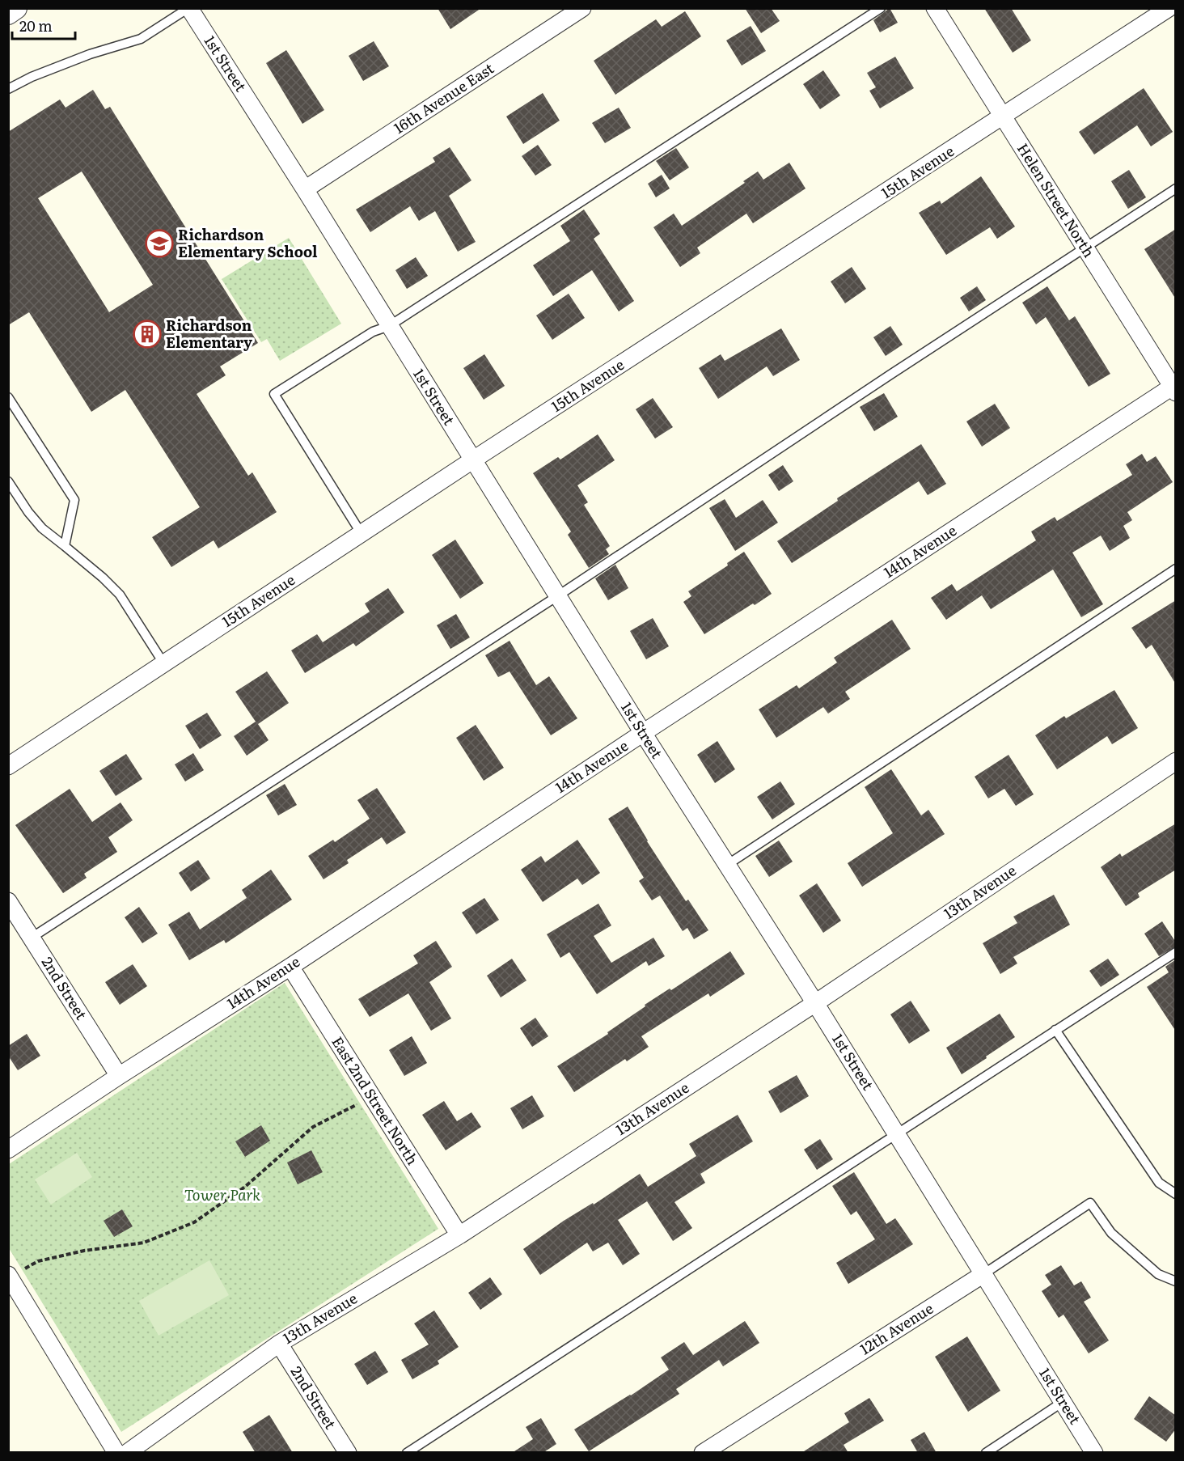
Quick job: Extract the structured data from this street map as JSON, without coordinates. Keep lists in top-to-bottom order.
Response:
{
  "streets": {
    "street": [
      "1st Street",
      "16th Avenue East",
      "15th Avenue",
      "Helen Street North",
      "14th Avenue",
      "13th Avenue",
      "2nd Street",
      "East 2nd Street North",
      "12th Avenue"
    ]
  },
  "crossings": [
    ["1st Street", "16th Avenue East"],
    ["1st Street", "15th Avenue"],
    ["1st Street", "14th Avenue"],
    ["1st Street", "13th Avenue"],
    ["1st Street", "12th Avenue"],
    ["15th Avenue", "Helen Street North"],
    ["Helen Street North", "14th Avenue"],
    ["14th Avenue", "2nd Street"],
    ["14th Avenue", "East 2nd Street North"],
    ["13th Avenue", "2nd Street"],
    ["13th Avenue", "East 2nd Street North"]
  ],
  "parks": ["Tower Park"],
  "places": {
    "school or university": ["Richardson Elementary School"],
    "building": ["Richardson Elementary"]
  },
  "scale_bar": "20 m"
}
